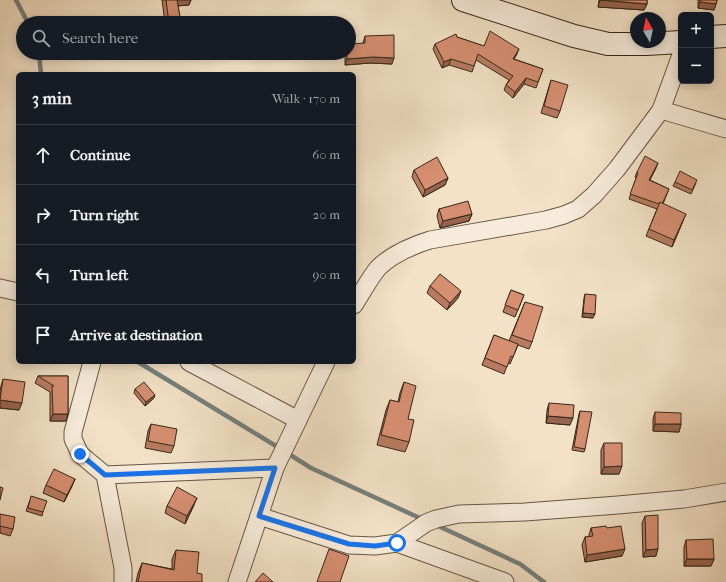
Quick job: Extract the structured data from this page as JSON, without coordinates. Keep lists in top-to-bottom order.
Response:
{
  "north": "top",
  "page": {
    "map_buttons": ["+", "−"],
    "search": "Search here",
    "heading": ["3 min", "Walk · 170 m"],
    "list": [
      ["Continue", "60 m"],
      ["Turn right", "20 m"],
      ["Turn left", "90 m"],
      "Arrive at destination"
    ]
  }
}
